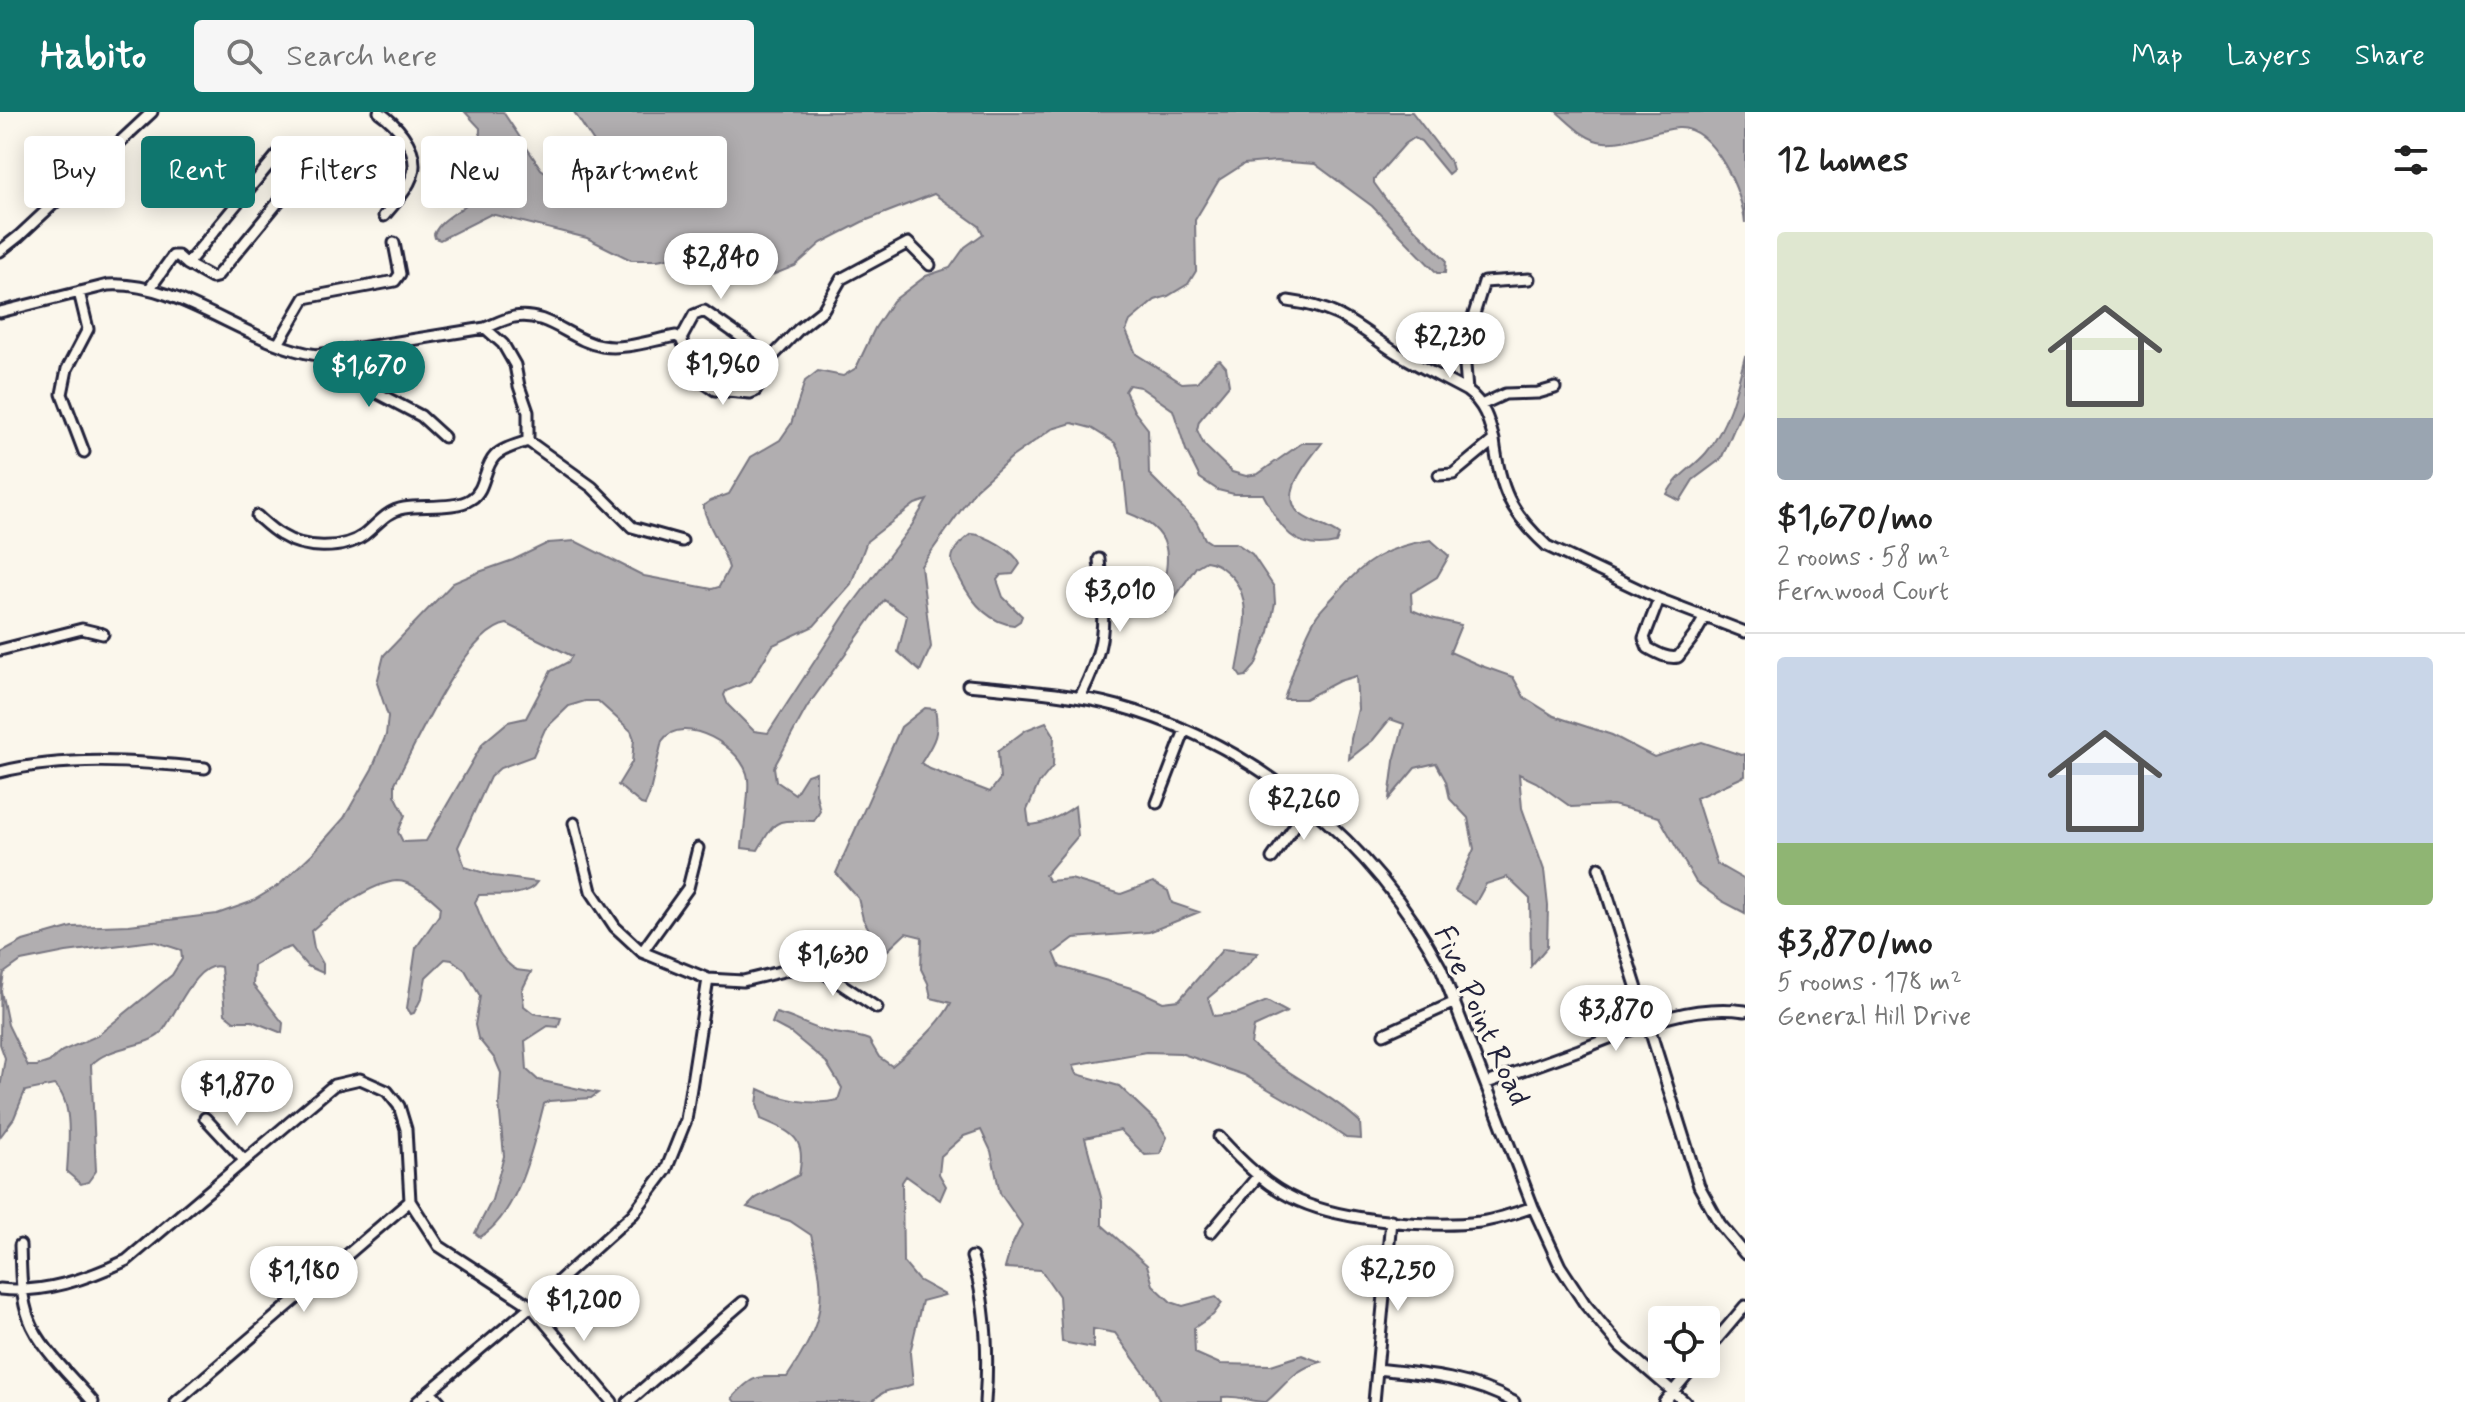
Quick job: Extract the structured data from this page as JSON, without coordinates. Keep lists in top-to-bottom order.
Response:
{
  "streets": {
    "street": ["Five Point Road"]
  },
  "page": {
    "header": "Habito",
    "search": "Search here",
    "nav": ["Map", "Layers", "Share"],
    "heading": "12 homes",
    "chip": [
      "Buy",
      "Rent",
      "Filters",
      "New",
      "Apartment"
    ],
    "list": [
      {
        "name": "$1,670/mo",
        "note": "2 rooms · 58 m² · Fernwood Court"
      },
      {
        "name": "$3,870/mo",
        "note": "5 rooms · 178 m² · General Hill Drive"
      }
    ],
    "price": [
      "$2,840",
      "$2,230",
      "$1,960",
      "$1,670",
      "$3,010",
      "$2,260",
      "$1,630",
      "$3,870",
      "$1,870",
      "$2,250",
      "$1,180",
      "$1,200"
    ]
  }
}
